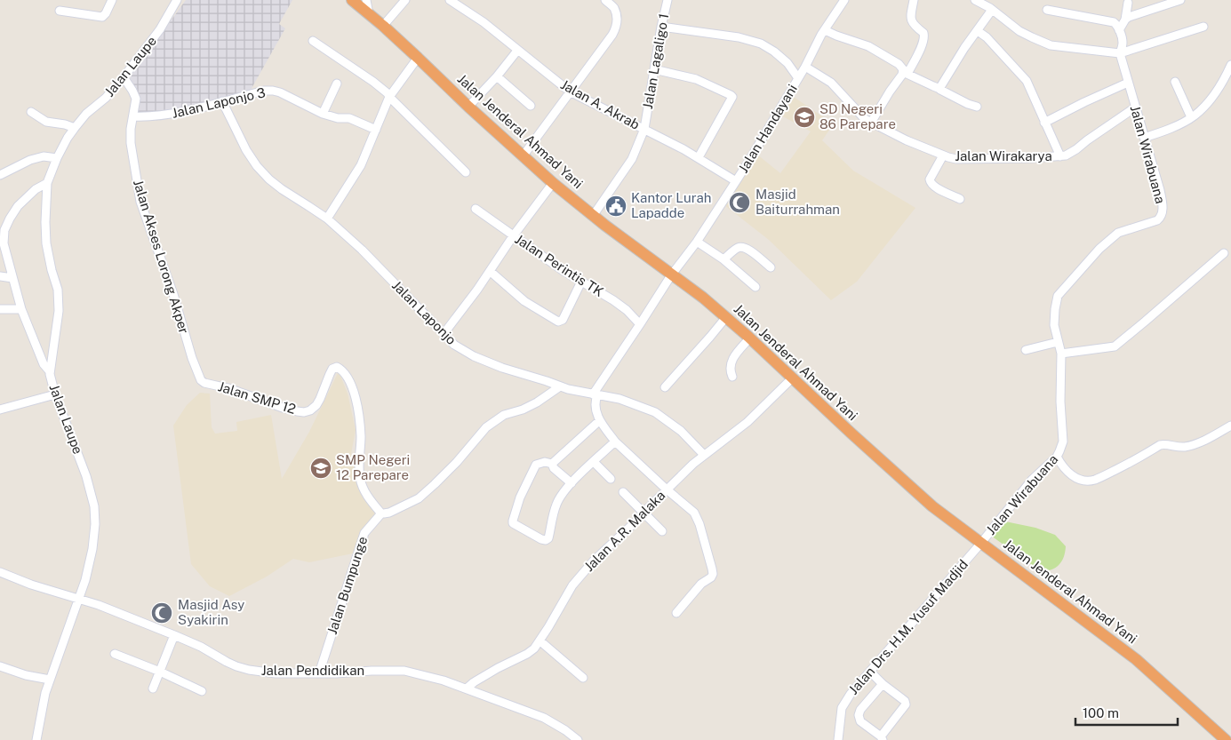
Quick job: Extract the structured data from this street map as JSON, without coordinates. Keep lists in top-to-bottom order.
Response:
{
  "streets": {
    "highway": ["Jalan Jenderal Ahmad Yani"],
    "street": [
      "Jalan Lagaligo 1",
      "Jalan Laupe",
      "Jalan Laponjo 3",
      "Jalan A. Akrab",
      "Jalan Handayani",
      "Jalan Wirabuana",
      "Jalan Wirakarya",
      "Jalan Akses Lorong Akper",
      "Jalan Perintis TK",
      "Jalan Laponjo",
      "Jalan SMP 12",
      "Jalan A.R. Malaka",
      "Jalan Bumpunge",
      "Jalan Drs. H.M. Yusuf Madjid",
      "Jalan Pendidikan"
    ]
  },
  "crossings": [
    ["Jalan Lagaligo 1", "Jalan A. Akrab"],
    ["Jalan Lagaligo 1", "Jalan Jenderal Ahmad Yani"],
    ["Jalan Laupe", "Jalan Akses Lorong Akper"],
    ["Jalan Laupe", "Jalan Pendidikan"],
    ["Jalan Laponjo 3", "Jalan Akses Lorong Akper"],
    ["Jalan Laponjo 3", "Jalan Laponjo"],
    ["Jalan A. Akrab", "Jalan Handayani"],
    ["Jalan Handayani", "Jalan Jenderal Ahmad Yani"],
    ["Jalan Handayani", "Jalan Wirakarya"],
    ["Jalan Handayani", "Jalan Perintis TK"],
    ["Jalan Handayani", "Jalan Laponjo"],
    ["Jalan Jenderal Ahmad Yani", "Jalan Wirabuana"],
    ["Jalan Jenderal Ahmad Yani", "Jalan A.R. Malaka"],
    ["Jalan Jenderal Ahmad Yani", "Jalan Drs. H.M. Yusuf Madjid"],
    ["Jalan Wirabuana", "Jalan Wirakarya"],
    ["Jalan Wirabuana", "Jalan Drs. H.M. Yusuf Madjid"],
    ["Jalan Akses Lorong Akper", "Jalan SMP 12"],
    ["Jalan Laponjo", "Jalan A.R. Malaka"],
    ["Jalan SMP 12", "Jalan Bumpunge"],
    ["Jalan A.R. Malaka", "Jalan Pendidikan"],
    ["Jalan Bumpunge", "Jalan Pendidikan"]
  ],
  "places": {
    "school or university": ["SD Negeri 86 Parepare", "SMP Negeri 12 Parepare"],
    "mosque": ["Masjid Baiturrahman", "Masjid Asy Syakirin"],
    "public building": ["Kantor Lurah Lapadde"]
  },
  "scale_bar": "100 m"
}
